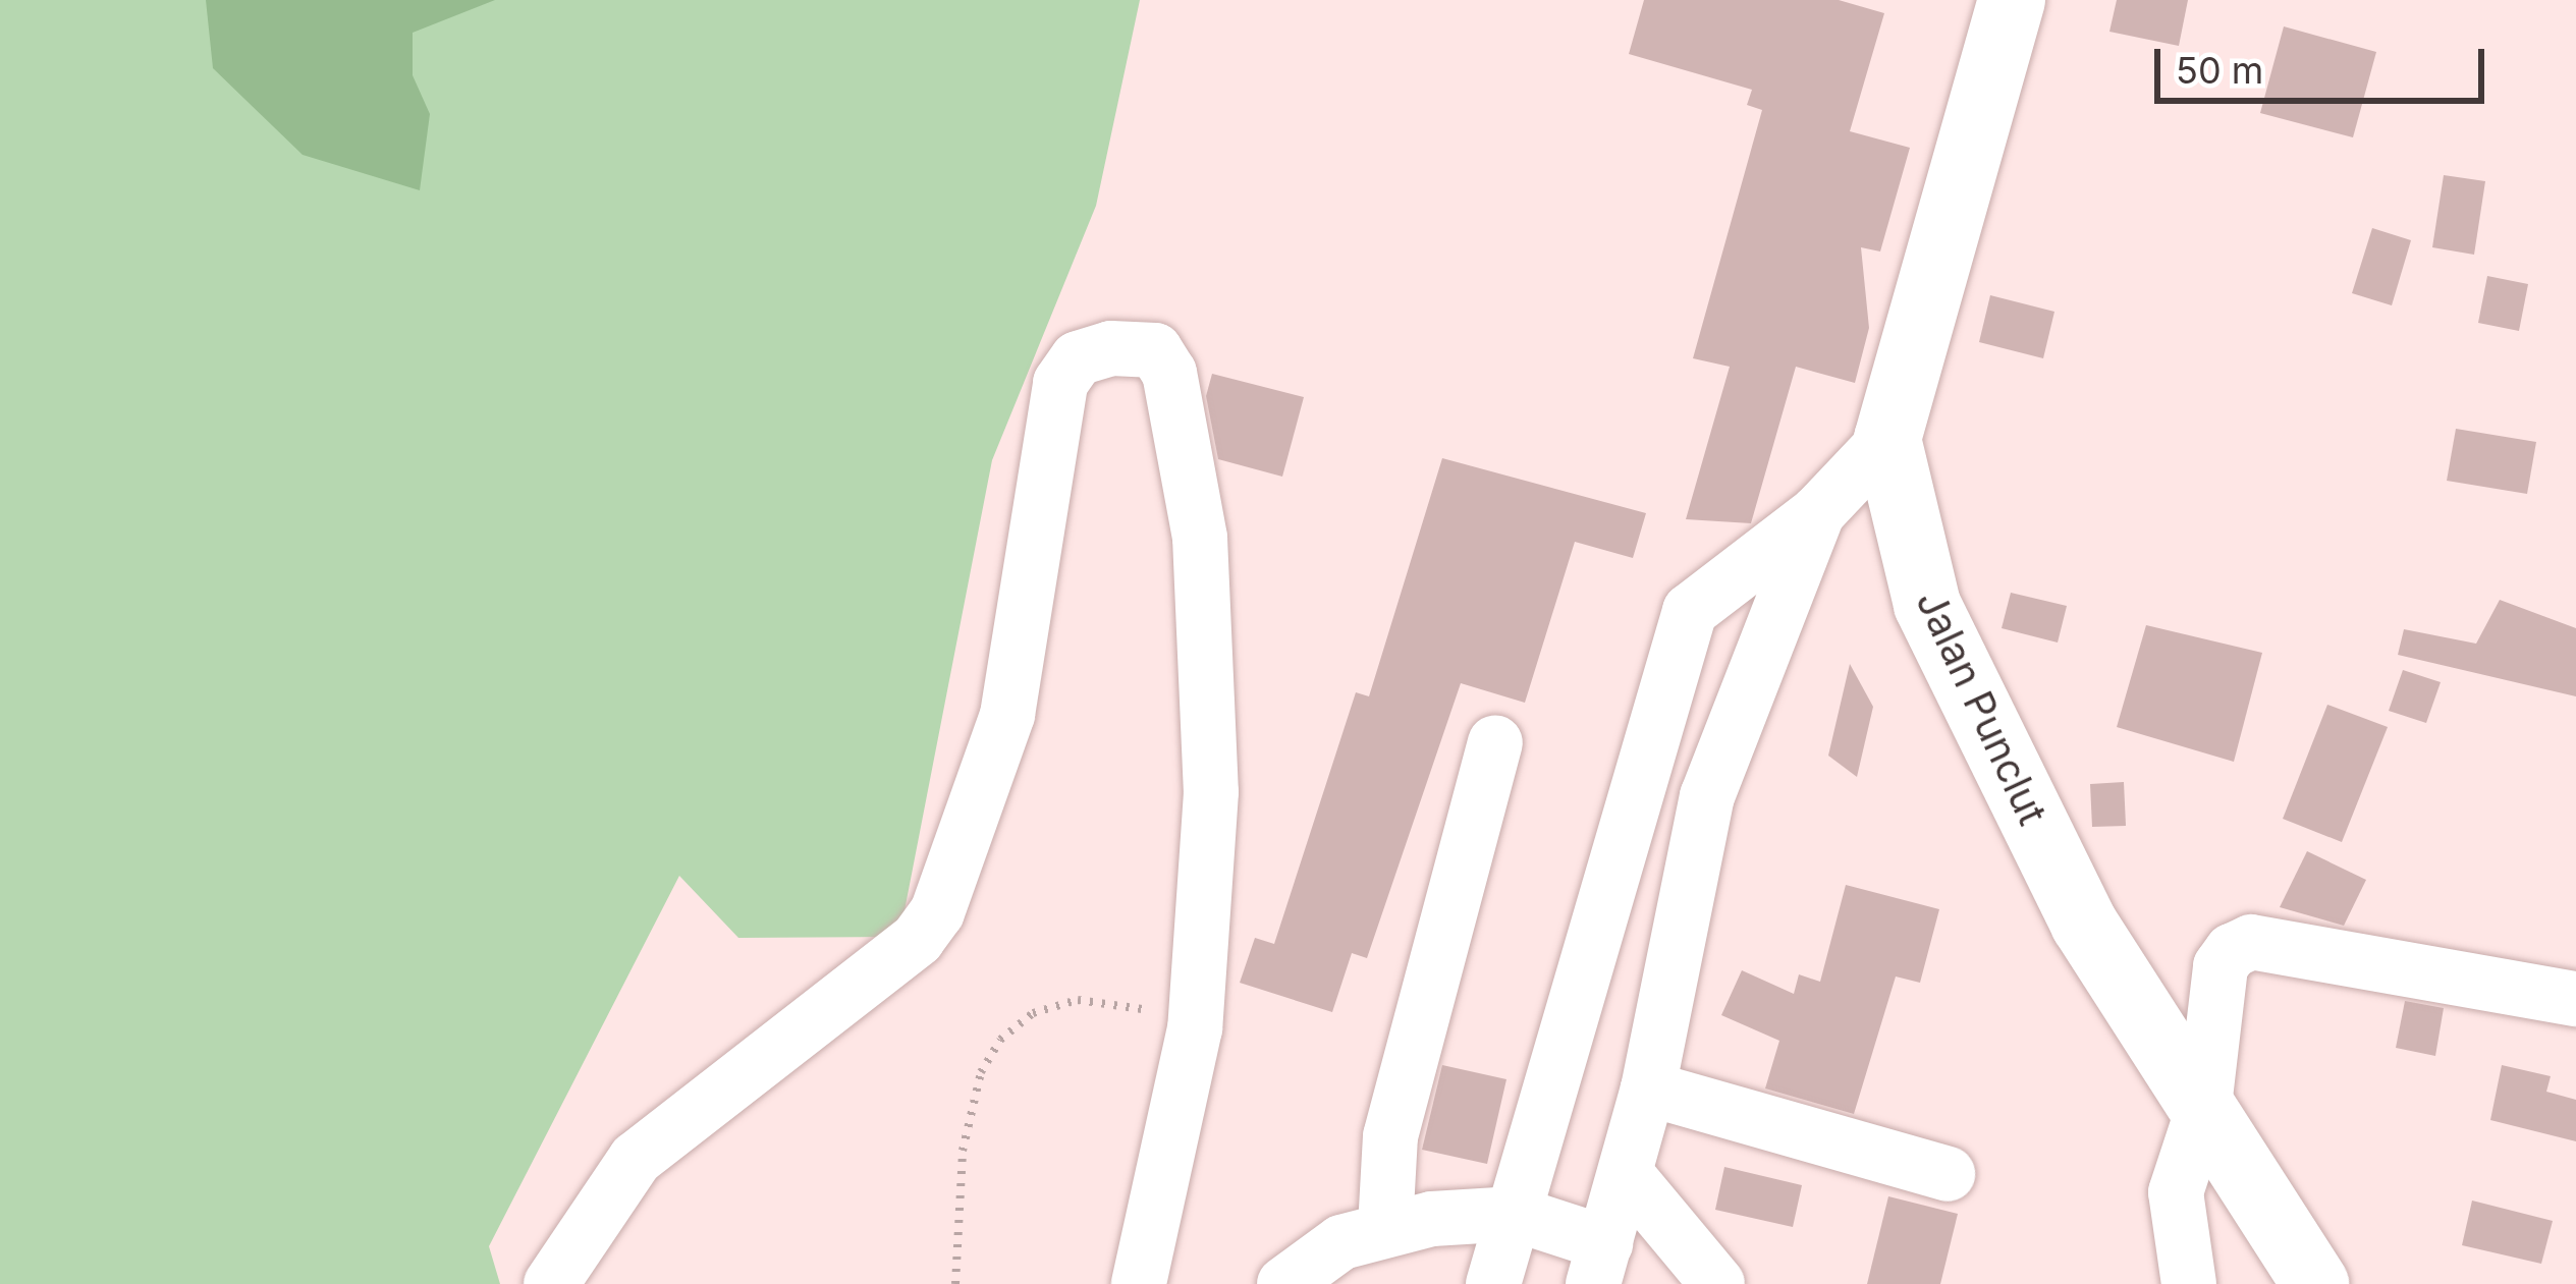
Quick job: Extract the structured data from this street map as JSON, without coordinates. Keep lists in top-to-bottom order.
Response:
{
  "streets": {
    "main road": ["Jalan Punclut"]
  },
  "scale_bar": "50 m"
}
